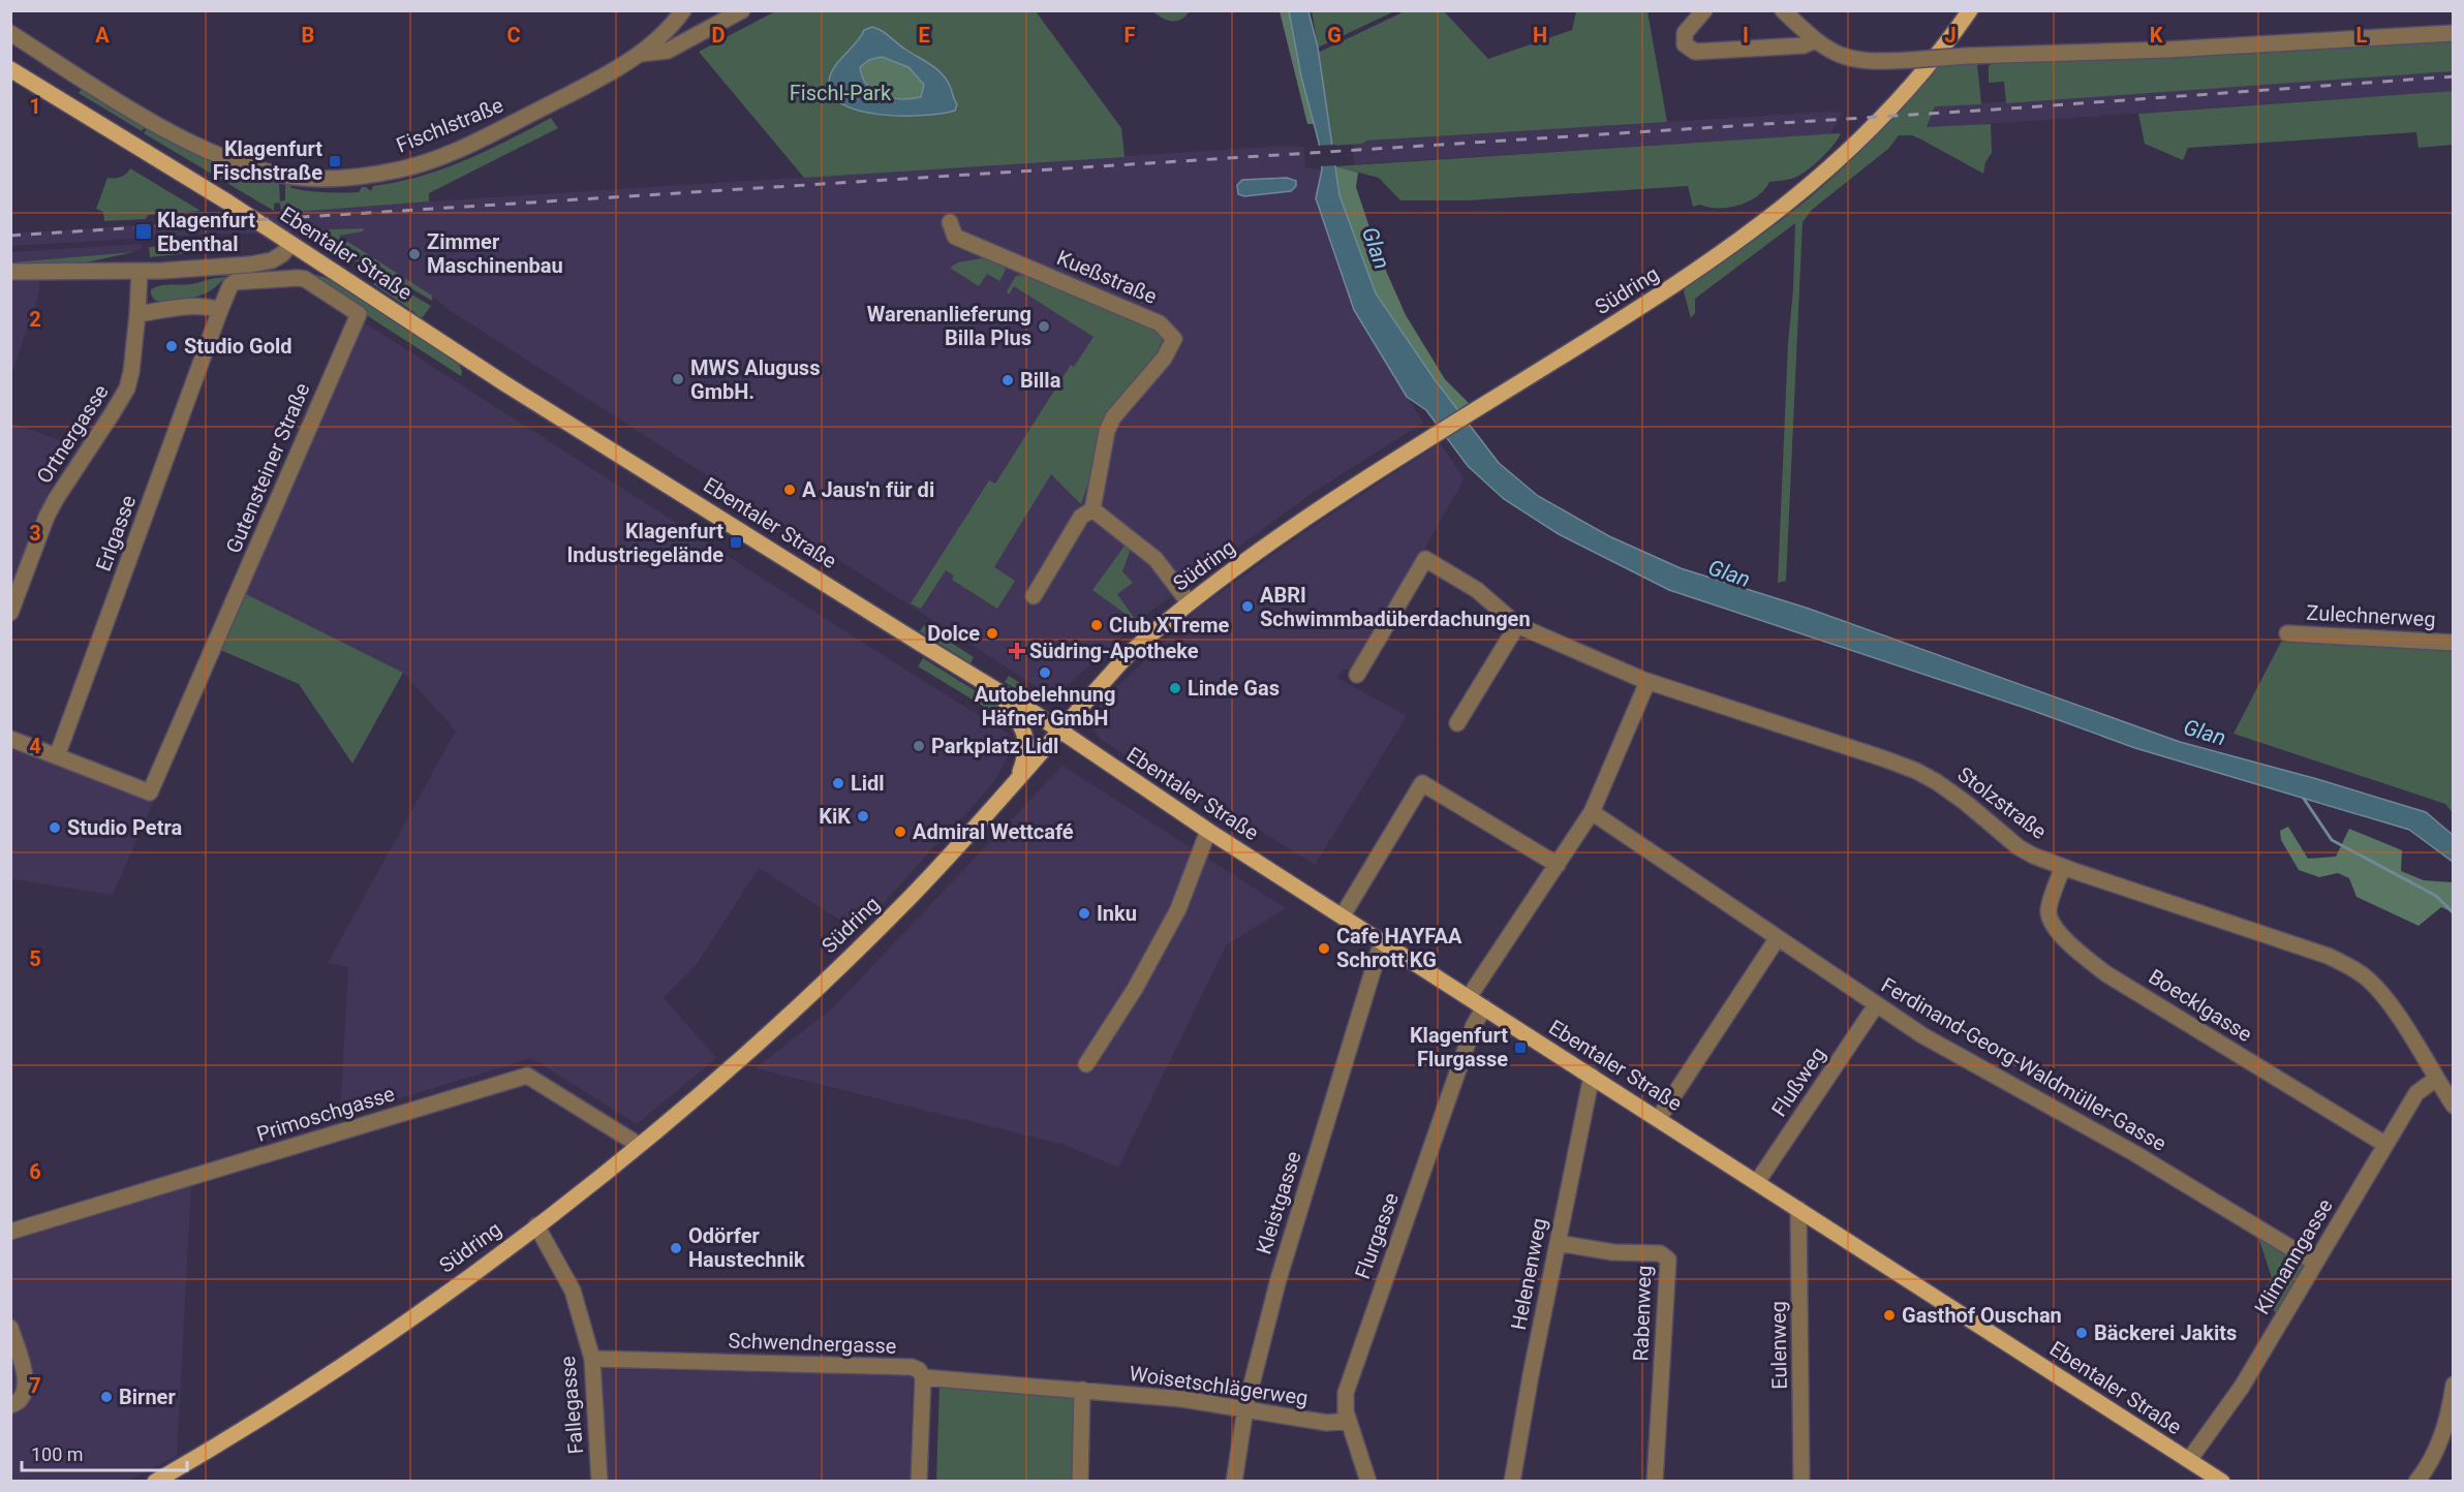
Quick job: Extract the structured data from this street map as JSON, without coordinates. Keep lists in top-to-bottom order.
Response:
{
  "streets": {
    "main road": ["Ebentaler Straße", "Südring"],
    "street": [
      "Fischlstraße",
      "Kueßstraße",
      "Ortnergasse",
      "Gutensteiner Straße",
      "Erlgasse",
      "Zulechnerweg",
      "Stolzstraße",
      "Boecklgasse",
      "Ferdinand-Georg-Waldmüller-Gasse",
      "Flußweg",
      "Primoschgasse",
      "Kleistgasse",
      "Flurgasse",
      "Klimanngasse",
      "Helenenweg",
      "Rabenweg",
      "Schwendnergasse",
      "Eulenweg",
      "Woisetschlägerweg",
      "Fallegasse"
    ]
  },
  "crossings": [
    ["Ebentaler Straße", "Südring"],
    ["Ebentaler Straße", "Flußweg"],
    ["Ebentaler Straße", "Kleistgasse"],
    ["Ebentaler Straße", "Flurgasse"],
    ["Ebentaler Straße", "Klimanngasse"],
    ["Ebentaler Straße", "Helenenweg"],
    ["Ebentaler Straße", "Eulenweg"],
    ["Südring", "Primoschgasse"],
    ["Südring", "Fallegasse"],
    ["Gutensteiner Straße", "Erlgasse"],
    ["Stolzstraße", "Boecklgasse"],
    ["Stolzstraße", "Klimanngasse"],
    ["Boecklgasse", "Klimanngasse"],
    ["Ferdinand-Georg-Waldmüller-Gasse", "Flußweg"],
    ["Ferdinand-Georg-Waldmüller-Gasse", "Klimanngasse"],
    ["Kleistgasse", "Woisetschlägerweg"],
    ["Flurgasse", "Woisetschlägerweg"],
    ["Helenenweg", "Rabenweg"],
    ["Schwendnergasse", "Woisetschlägerweg"],
    ["Schwendnergasse", "Fallegasse"]
  ],
  "water": ["Glan"],
  "parks": ["Fischl-Park"],
  "places": {
    "transit": [
      "Klagenfurt Fischstraße",
      "Klagenfurt Ebenthal",
      "Klagenfurt Industriegelände",
      "Klagenfurt Flurgasse"
    ],
    "other": [
      "Zimmer Maschinenbau",
      "Warenanlieferung Billa Plus",
      "Studio Gold",
      "MWS Aluguss GmbH.",
      "Billa",
      "A Jaus'n für di",
      "ABRI Schwimmbadüberdachungen",
      "Club XTreme",
      "Dolce",
      "Autobelehnung Häfner GmbH",
      "Linde Gas",
      "Parkplatz Lidl",
      "Lidl",
      "KiK",
      "Studio Petra",
      "Admiral Wettcafé",
      "Inku",
      "Cafe HAYFAA Schrott KG",
      "Odörfer Haustechnik",
      "Gasthof Ouschan",
      "Bäckerei Jakits",
      "Birner"
    ],
    "health": ["Südring-Apotheke"]
  },
  "scale_bar": "100 m",
  "grid": {
    "columns": [
      "A",
      "B",
      "C",
      "D",
      "E",
      "F",
      "G",
      "H",
      "I",
      "J",
      "K",
      "L"
    ],
    "rows": [
      "1",
      "2",
      "3",
      "4",
      "5",
      "6",
      "7"
    ]
  }
}
